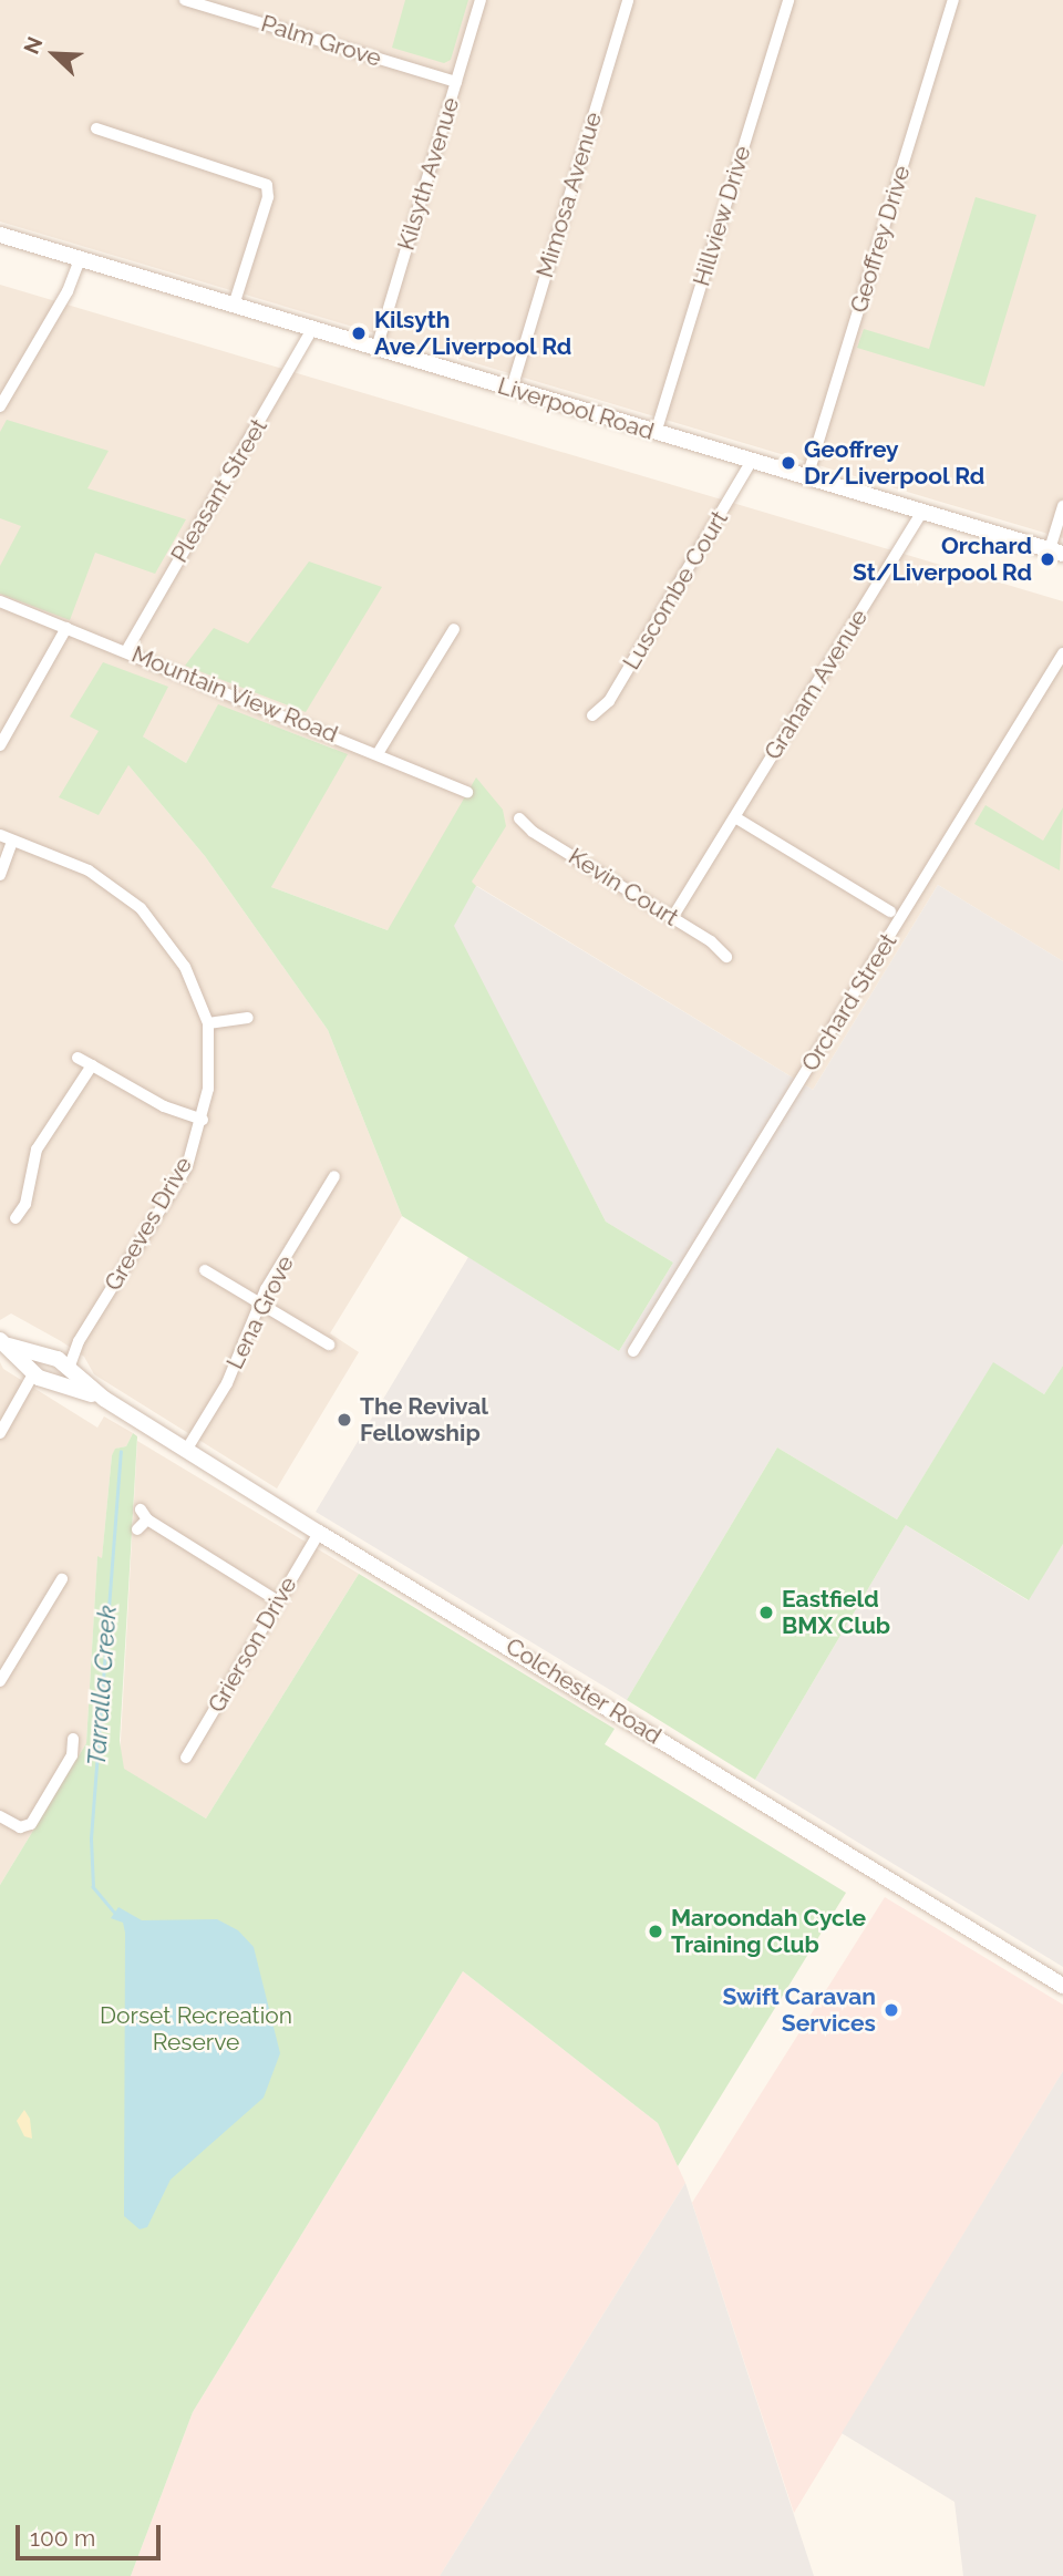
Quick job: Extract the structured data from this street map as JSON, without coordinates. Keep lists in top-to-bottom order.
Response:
{
  "streets": {
    "main road": ["Liverpool Road", "Colchester Road"],
    "street": [
      "Palm Grove",
      "Kilsyth Avenue",
      "Mimosa Avenue",
      "Hillview Drive",
      "Geoffrey Drive",
      "Pleasant Street",
      "Luscombe Court",
      "Graham Avenue",
      "Mountain View Road",
      "Kevin Court",
      "Orchard Street",
      "Greeves Drive",
      "Lena Grove",
      "Grierson Drive"
    ]
  },
  "crossings": [
    ["Palm Grove", "Kilsyth Avenue"],
    ["Kilsyth Avenue", "Liverpool Road"],
    ["Mimosa Avenue", "Liverpool Road"],
    ["Hillview Drive", "Liverpool Road"],
    ["Geoffrey Drive", "Liverpool Road"],
    ["Liverpool Road", "Pleasant Street"],
    ["Liverpool Road", "Luscombe Court"],
    ["Liverpool Road", "Graham Avenue"],
    ["Pleasant Street", "Mountain View Road"],
    ["Graham Avenue", "Kevin Court"],
    ["Greeves Drive", "Colchester Road"],
    ["Lena Grove", "Colchester Road"],
    ["Grierson Drive", "Colchester Road"]
  ],
  "water": ["Tarralla Creek"],
  "parks": ["Dorset Recreation Reserve"],
  "places": [
    "Kilsyth Ave/Liverpool Rd",
    "Geoffrey Dr/Liverpool Rd",
    "Orchard St/Liverpool Rd",
    "The Revival Fellowship",
    "Eastfield BMX Club",
    "Maroondah Cycle Training Club",
    "Swift Caravan Services"
  ],
  "scale_bar": "100 m",
  "north": "top left"
}
